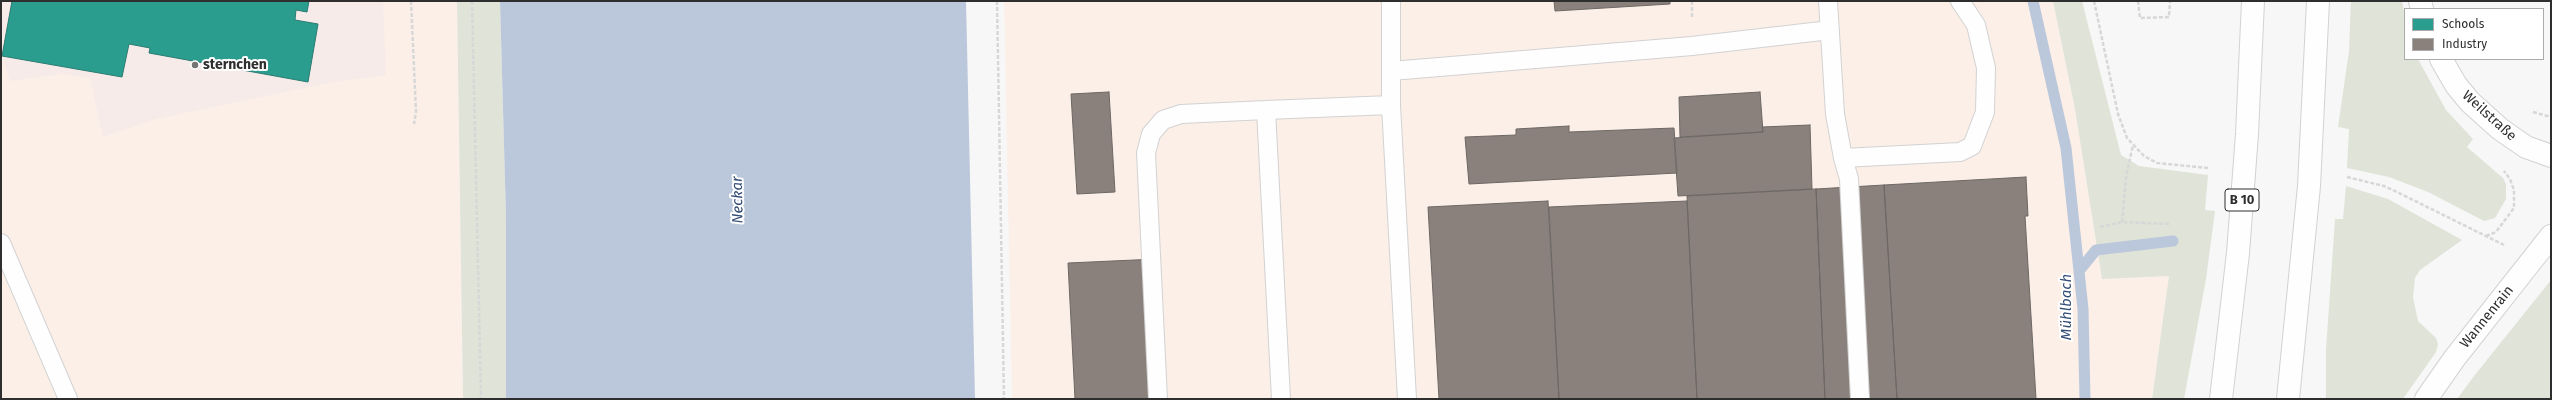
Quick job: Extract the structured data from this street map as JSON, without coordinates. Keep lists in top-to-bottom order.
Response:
{
  "streets": {
    "main road": ["Weilstraße", "B 10", "Wannenrain"]
  },
  "water": ["Neckar", "Mühlbach"],
  "places": ["sternchen"],
  "legend": ["Schools", "Industry"]
}
